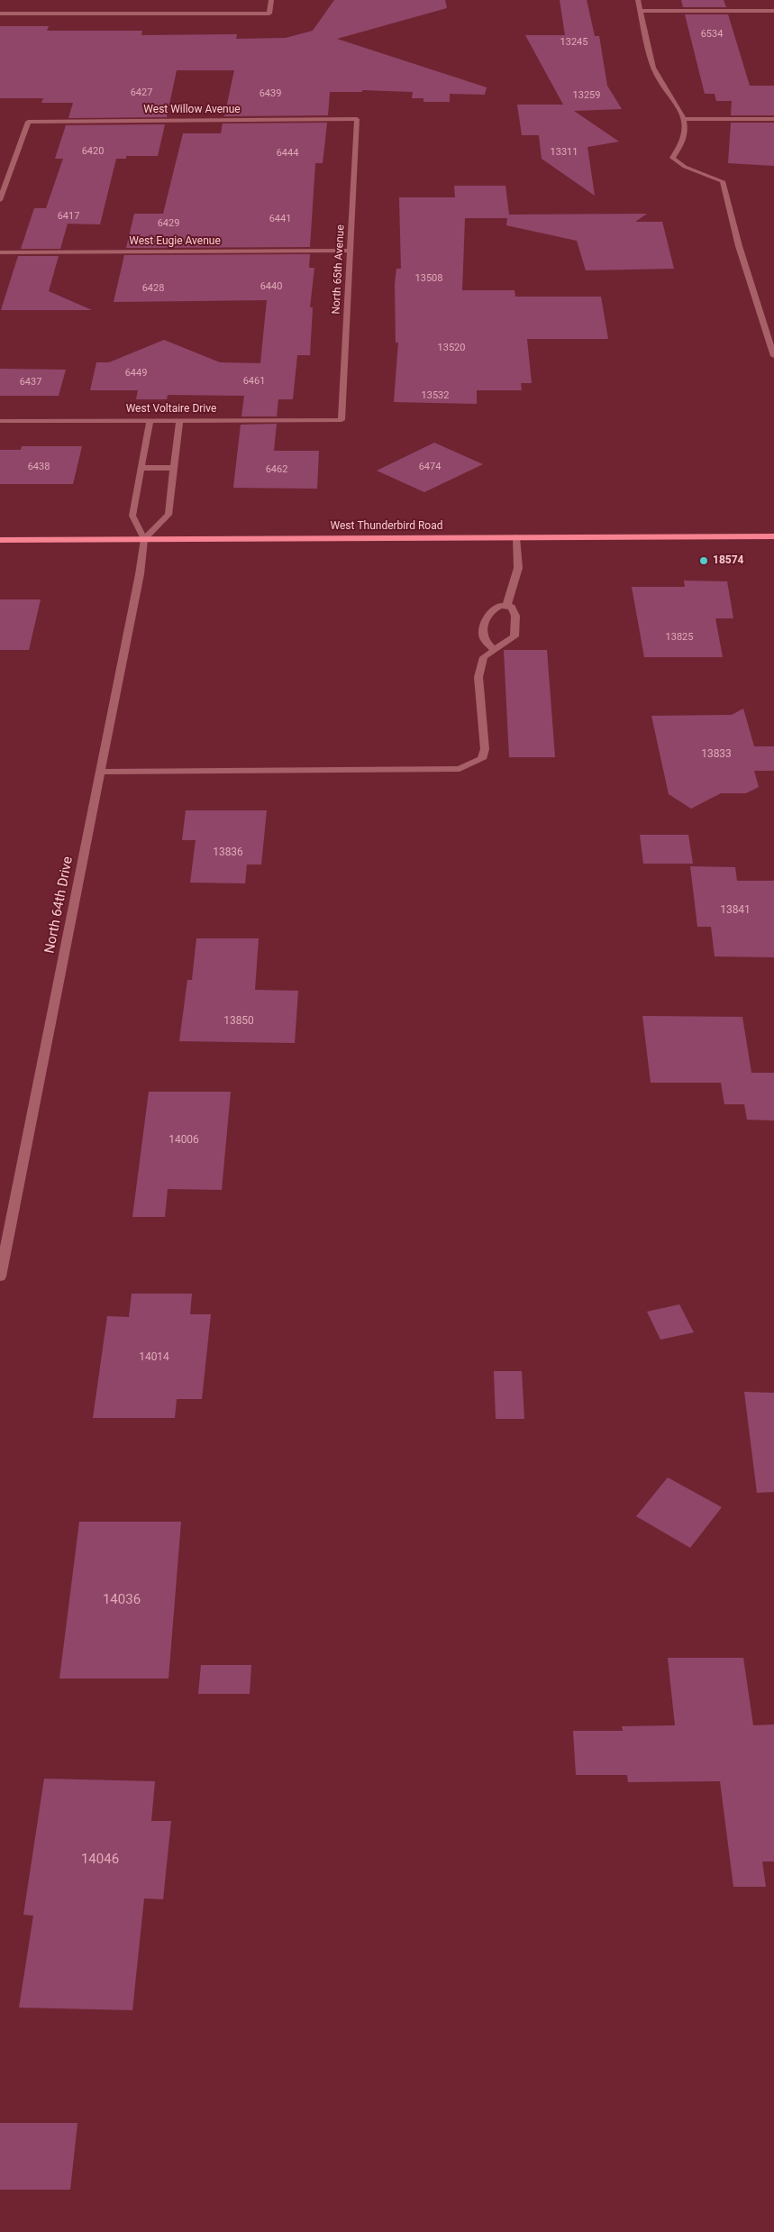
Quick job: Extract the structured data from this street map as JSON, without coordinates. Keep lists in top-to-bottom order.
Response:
{
  "streets": {
    "main road": ["West Thunderbird Road"],
    "street": [
      "West Willow Avenue",
      "West Eugie Avenue",
      "North 65th Avenue",
      "West Voltaire Drive",
      "North 64th Drive"
    ]
  },
  "crossings": [
    ["West Willow Avenue", "North 65th Avenue"],
    ["West Eugie Avenue", "North 65th Avenue"],
    ["North 65th Avenue", "West Voltaire Drive"],
    ["West Thunderbird Road", "North 64th Drive"]
  ],
  "places": ["18574"],
  "house_numbers": [
    "6534",
    "13245",
    "6427",
    "6439",
    "13259",
    "6420",
    "13311",
    "6444",
    "6417",
    "6441",
    "6429",
    "13508",
    "6440",
    "6428",
    "13520",
    "6449",
    "6461",
    "6437",
    "13532",
    "6438",
    "6474",
    "6462",
    "13825",
    "13833",
    "13836",
    "13841",
    "13850",
    "14006",
    "14014",
    "14036",
    "14046"
  ]
}
